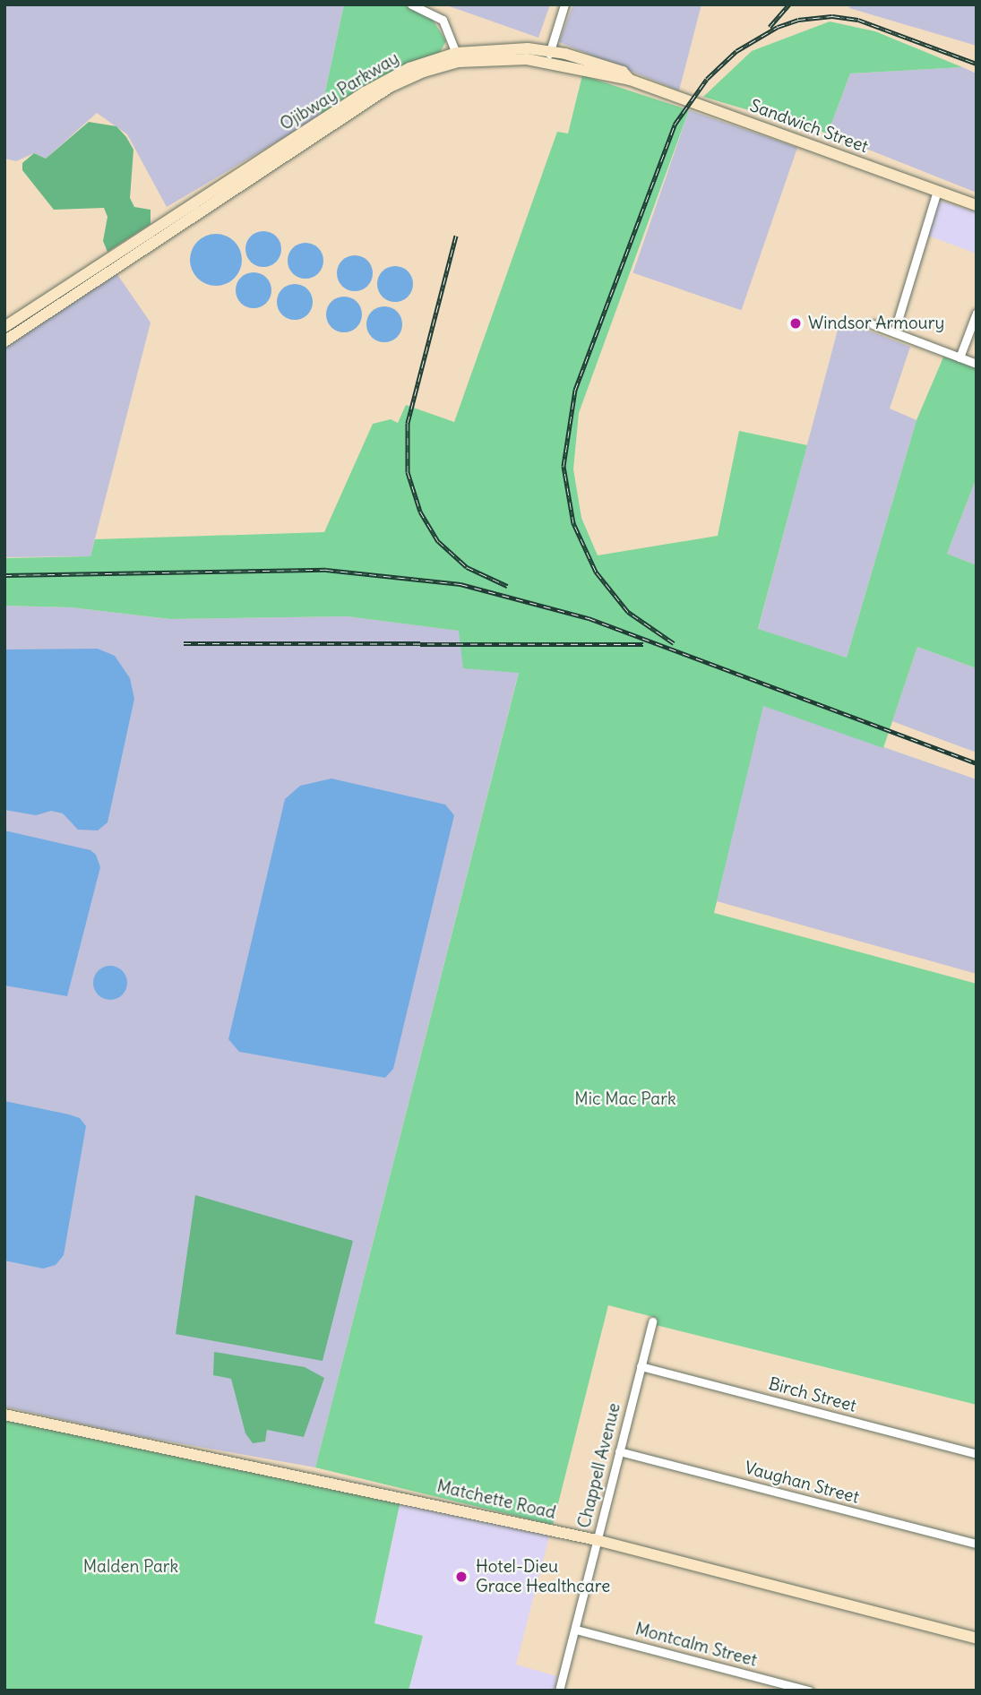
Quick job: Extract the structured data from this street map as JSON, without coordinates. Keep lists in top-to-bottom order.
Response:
{
  "streets": {
    "main road": ["Ojibway Parkway", "Sandwich Street", "Matchette Road"],
    "street": [
      "Birch Street",
      "Chappell Avenue",
      "Vaughan Street",
      "Montcalm Street"
    ]
  },
  "crossings": [
    ["Ojibway Parkway", "Sandwich Street"],
    ["Birch Street", "Chappell Avenue"],
    ["Chappell Avenue", "Vaughan Street"],
    ["Chappell Avenue", "Matchette Road"],
    ["Chappell Avenue", "Montcalm Street"]
  ],
  "parks": ["Mic Mac Park", "Malden Park"],
  "places": ["Windsor Armoury", "Hotel-Dieu Grace Healthcare"]
}
